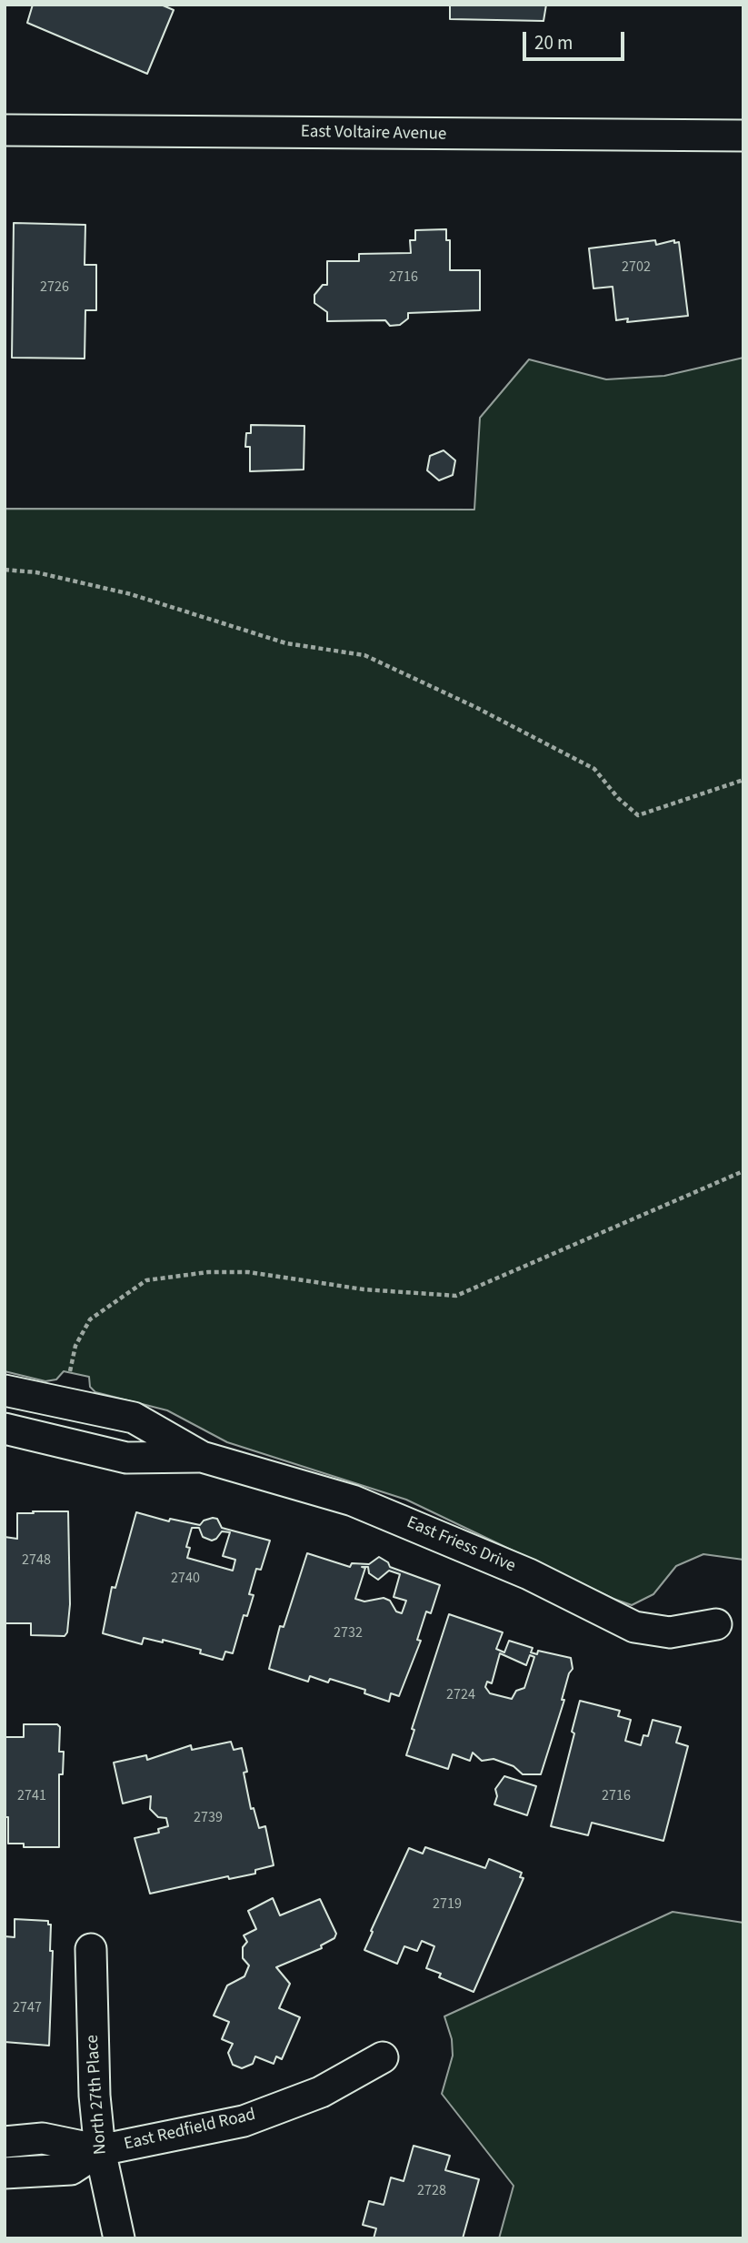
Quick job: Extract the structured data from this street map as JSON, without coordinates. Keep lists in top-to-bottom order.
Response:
{
  "streets": {
    "street": [
      "East Voltaire Avenue",
      "East Friess Drive",
      "North 27th Place",
      "East Redfield Road"
    ]
  },
  "crossings": [
    ["North 27th Place", "East Redfield Road"]
  ],
  "house_numbers": [
    "2702",
    "2716",
    "2726",
    "2748",
    "2740",
    "2732",
    "2724",
    "2741",
    "2716",
    "2739",
    "2719",
    "2747",
    "2728"
  ],
  "scale_bar": "20 m"
}
